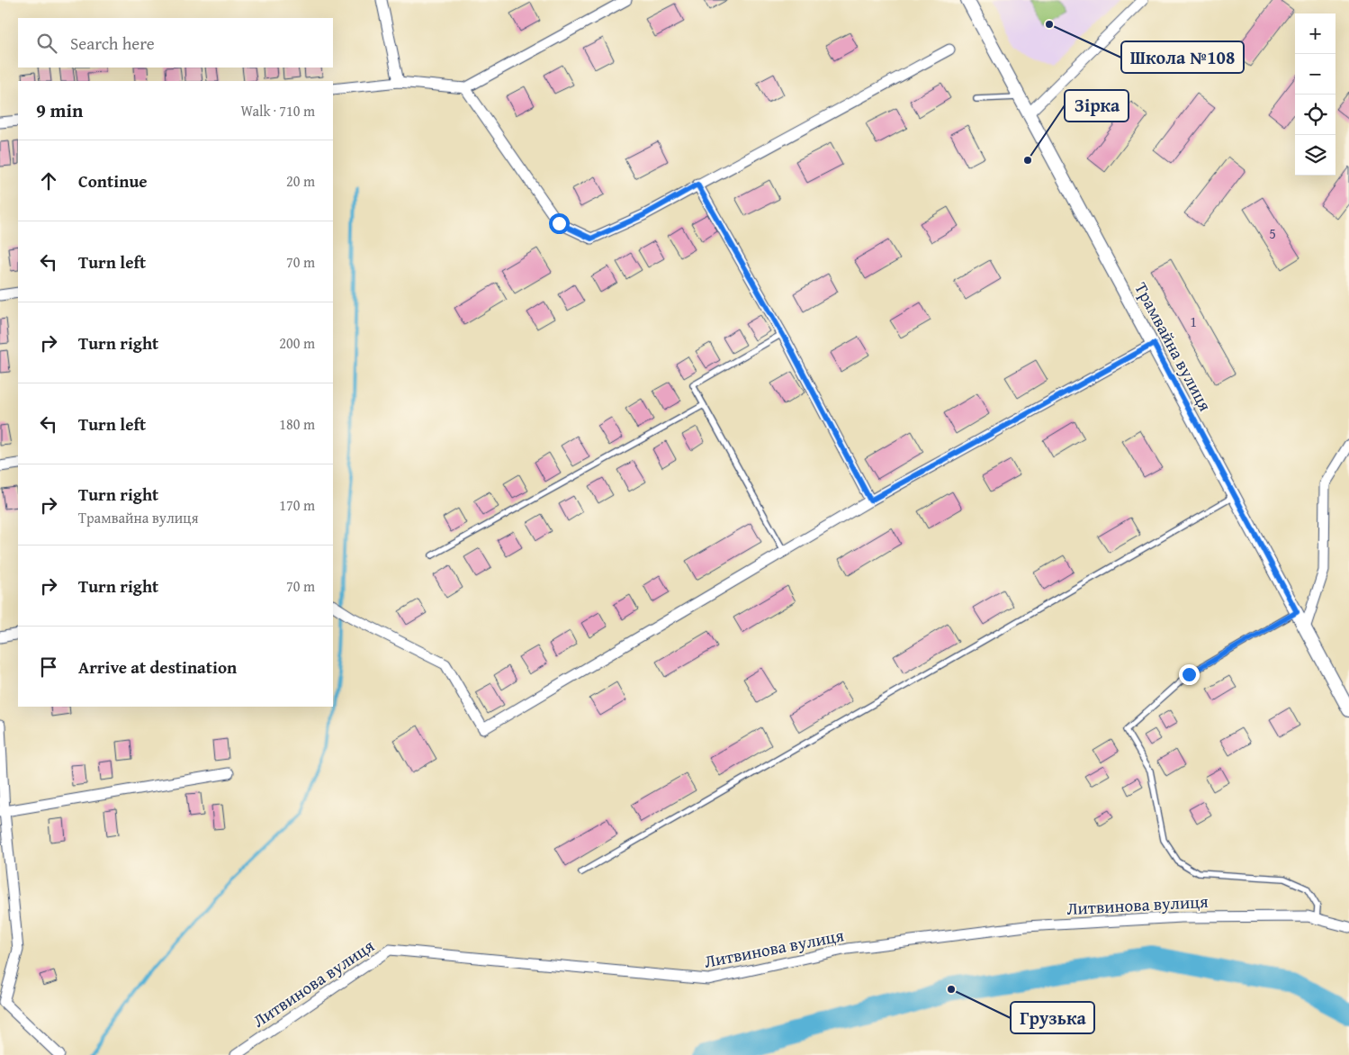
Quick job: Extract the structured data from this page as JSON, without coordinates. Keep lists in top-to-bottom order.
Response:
{
  "streets": {
    "street": ["Трамвайна вулиця", "Литвинова вулиця"]
  },
  "places": ["Школа №108", "Зірка", "Грузька"],
  "house_numbers": ["5", "1"],
  "page": {
    "map_buttons": ["+", "−"],
    "search": "Search here",
    "heading": ["9 min", "Walk · 710 m"],
    "list": [
      ["Continue", "20 m"],
      ["Turn left", "70 m"],
      ["Turn right", "200 m"],
      ["Turn left", "180 m"],
      ["Turn right", "Трамвайна вулиця", "170 m"],
      ["Turn right", "70 m"],
      "Arrive at destination"
    ]
  }
}
